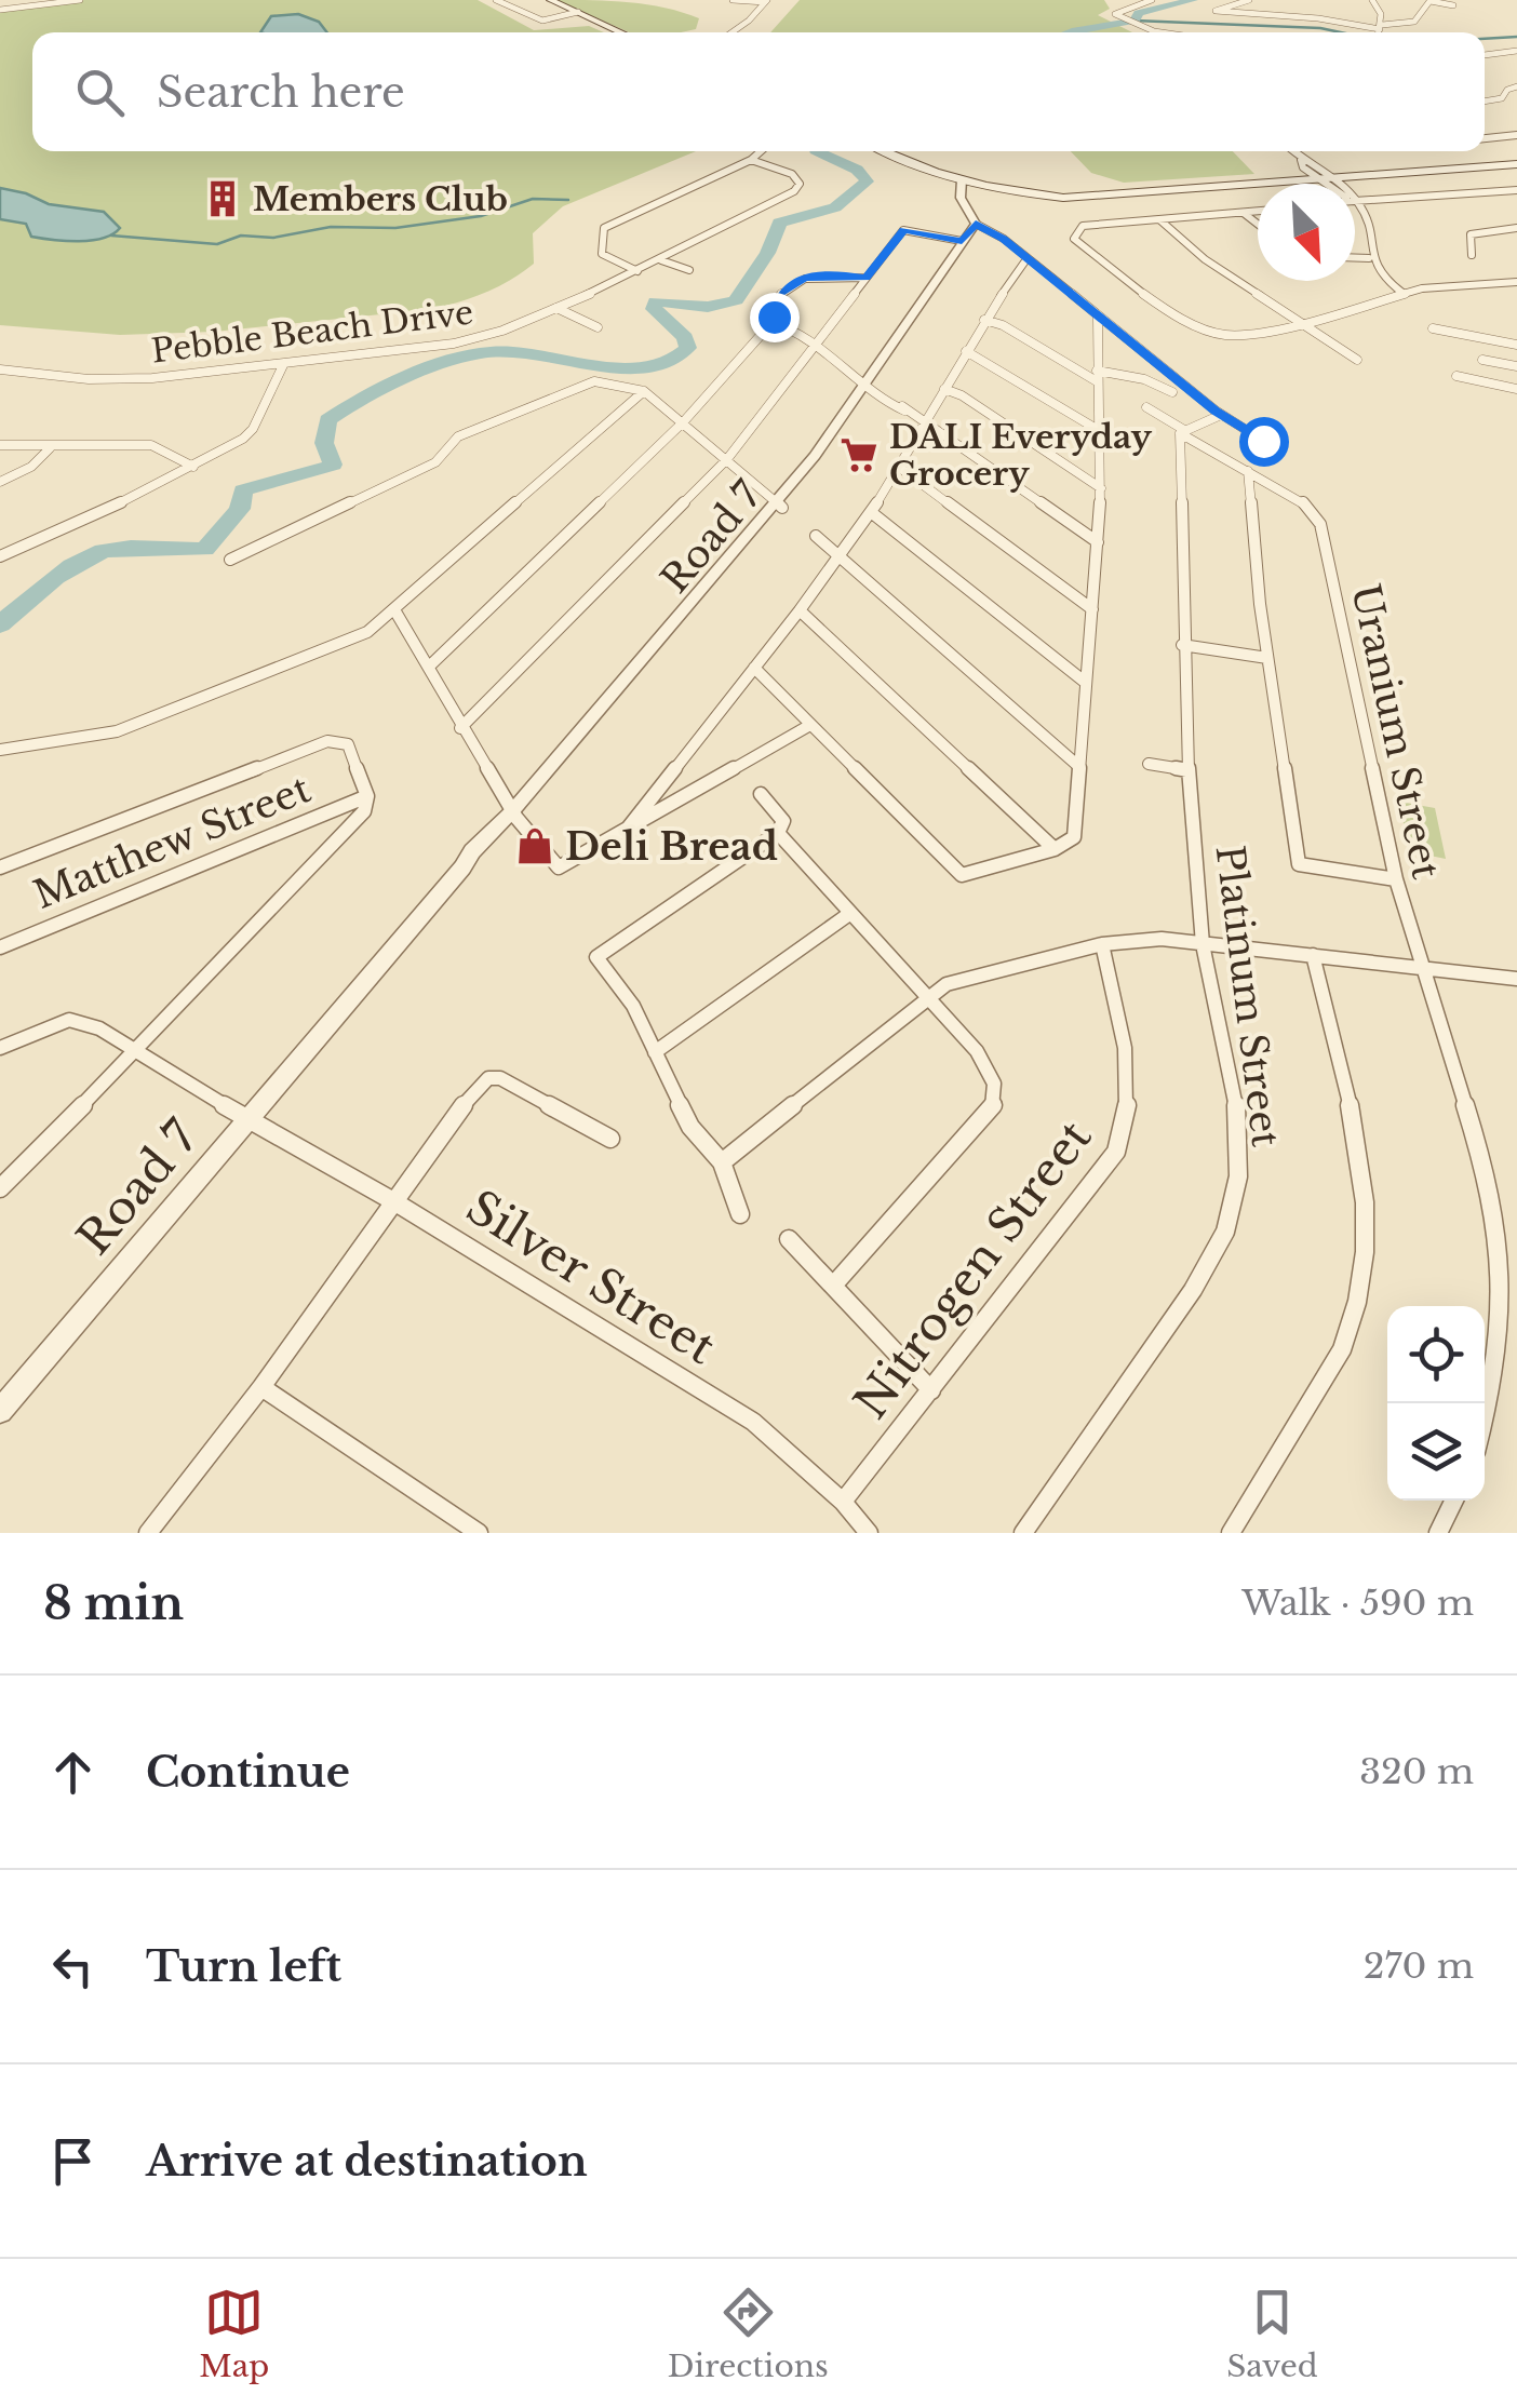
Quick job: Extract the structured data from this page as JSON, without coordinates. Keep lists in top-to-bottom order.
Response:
{
  "streets": {
    "street": [
      "Pebble Beach Drive",
      "Road 7",
      "Uranium Street",
      "Matthew Street",
      "Platinum Street",
      "Nitrogen Street",
      "Silver Street"
    ]
  },
  "crossings": [
    ["Road 7", "Silver Street"],
    ["Nitrogen Street", "Silver Street"]
  ],
  "places": {
    "building": ["Members Club"],
    "supermarket": ["DALI Everyday Grocery"],
    "shop": ["Deli Bread"]
  },
  "north": "bottom right",
  "page": {
    "search": "Search here",
    "heading": ["8 min", "Walk · 590 m"],
    "list": [
      ["Continue", "320 m"],
      ["Turn left", "270 m"],
      "Arrive at destination"
    ],
    "nav": ["Map", "Directions", "Saved"]
  }
}
